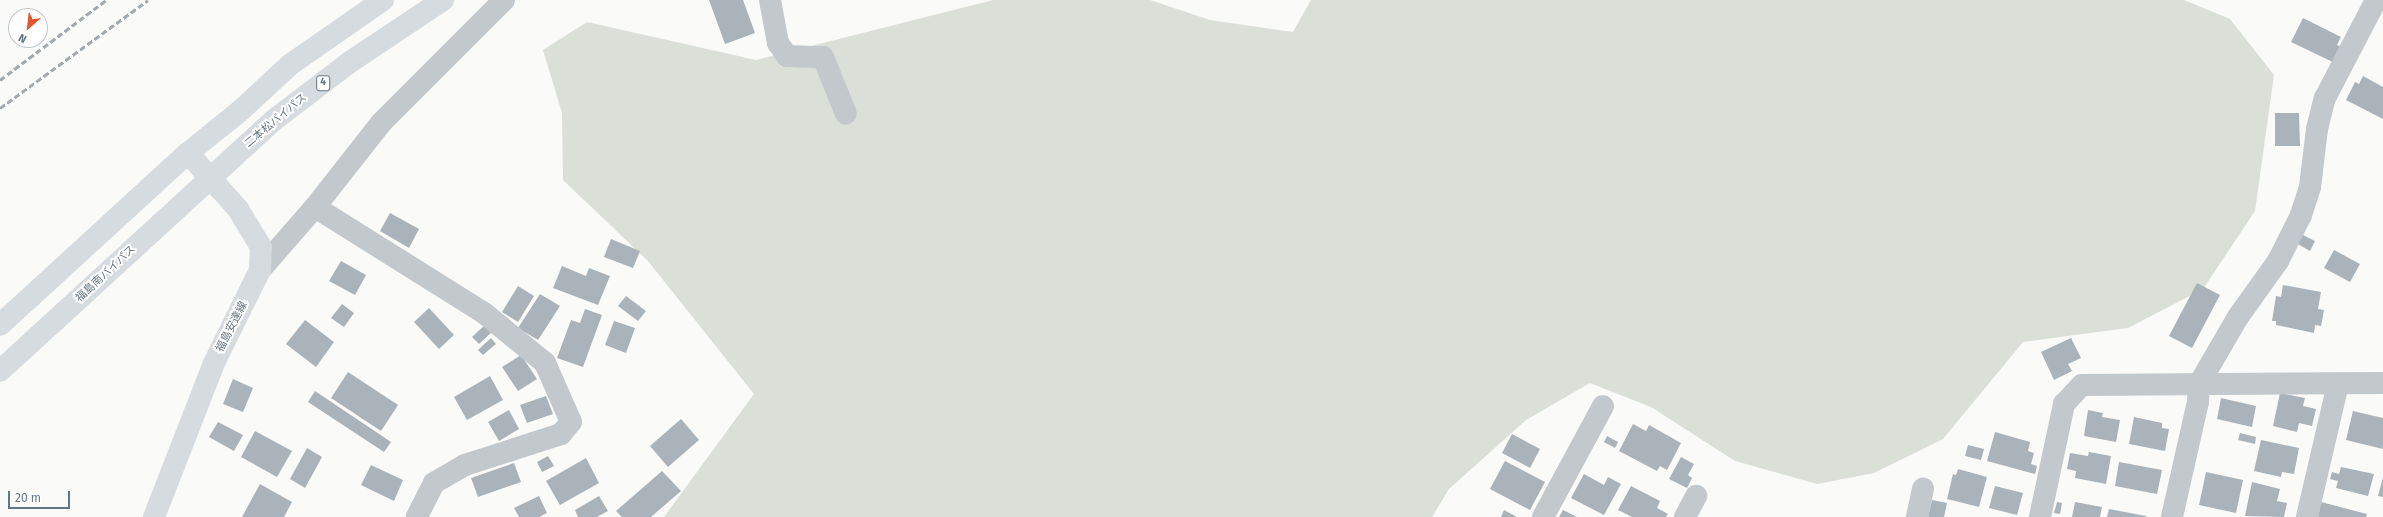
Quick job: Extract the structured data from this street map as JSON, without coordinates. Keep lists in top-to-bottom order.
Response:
{
  "streets": {
    "main road": [
      "4",
      "二本松バイパス",
      "福島南バイパス",
      "福島安達線"
    ]
  },
  "crossings": [
    ["二本松バイパス", "福島南バイパス"],
    ["二本松バイパス", "福島安達線"],
    ["福島南バイパス", "福島安達線"]
  ],
  "scale_bar": "20 m",
  "north": "bottom left"
}
